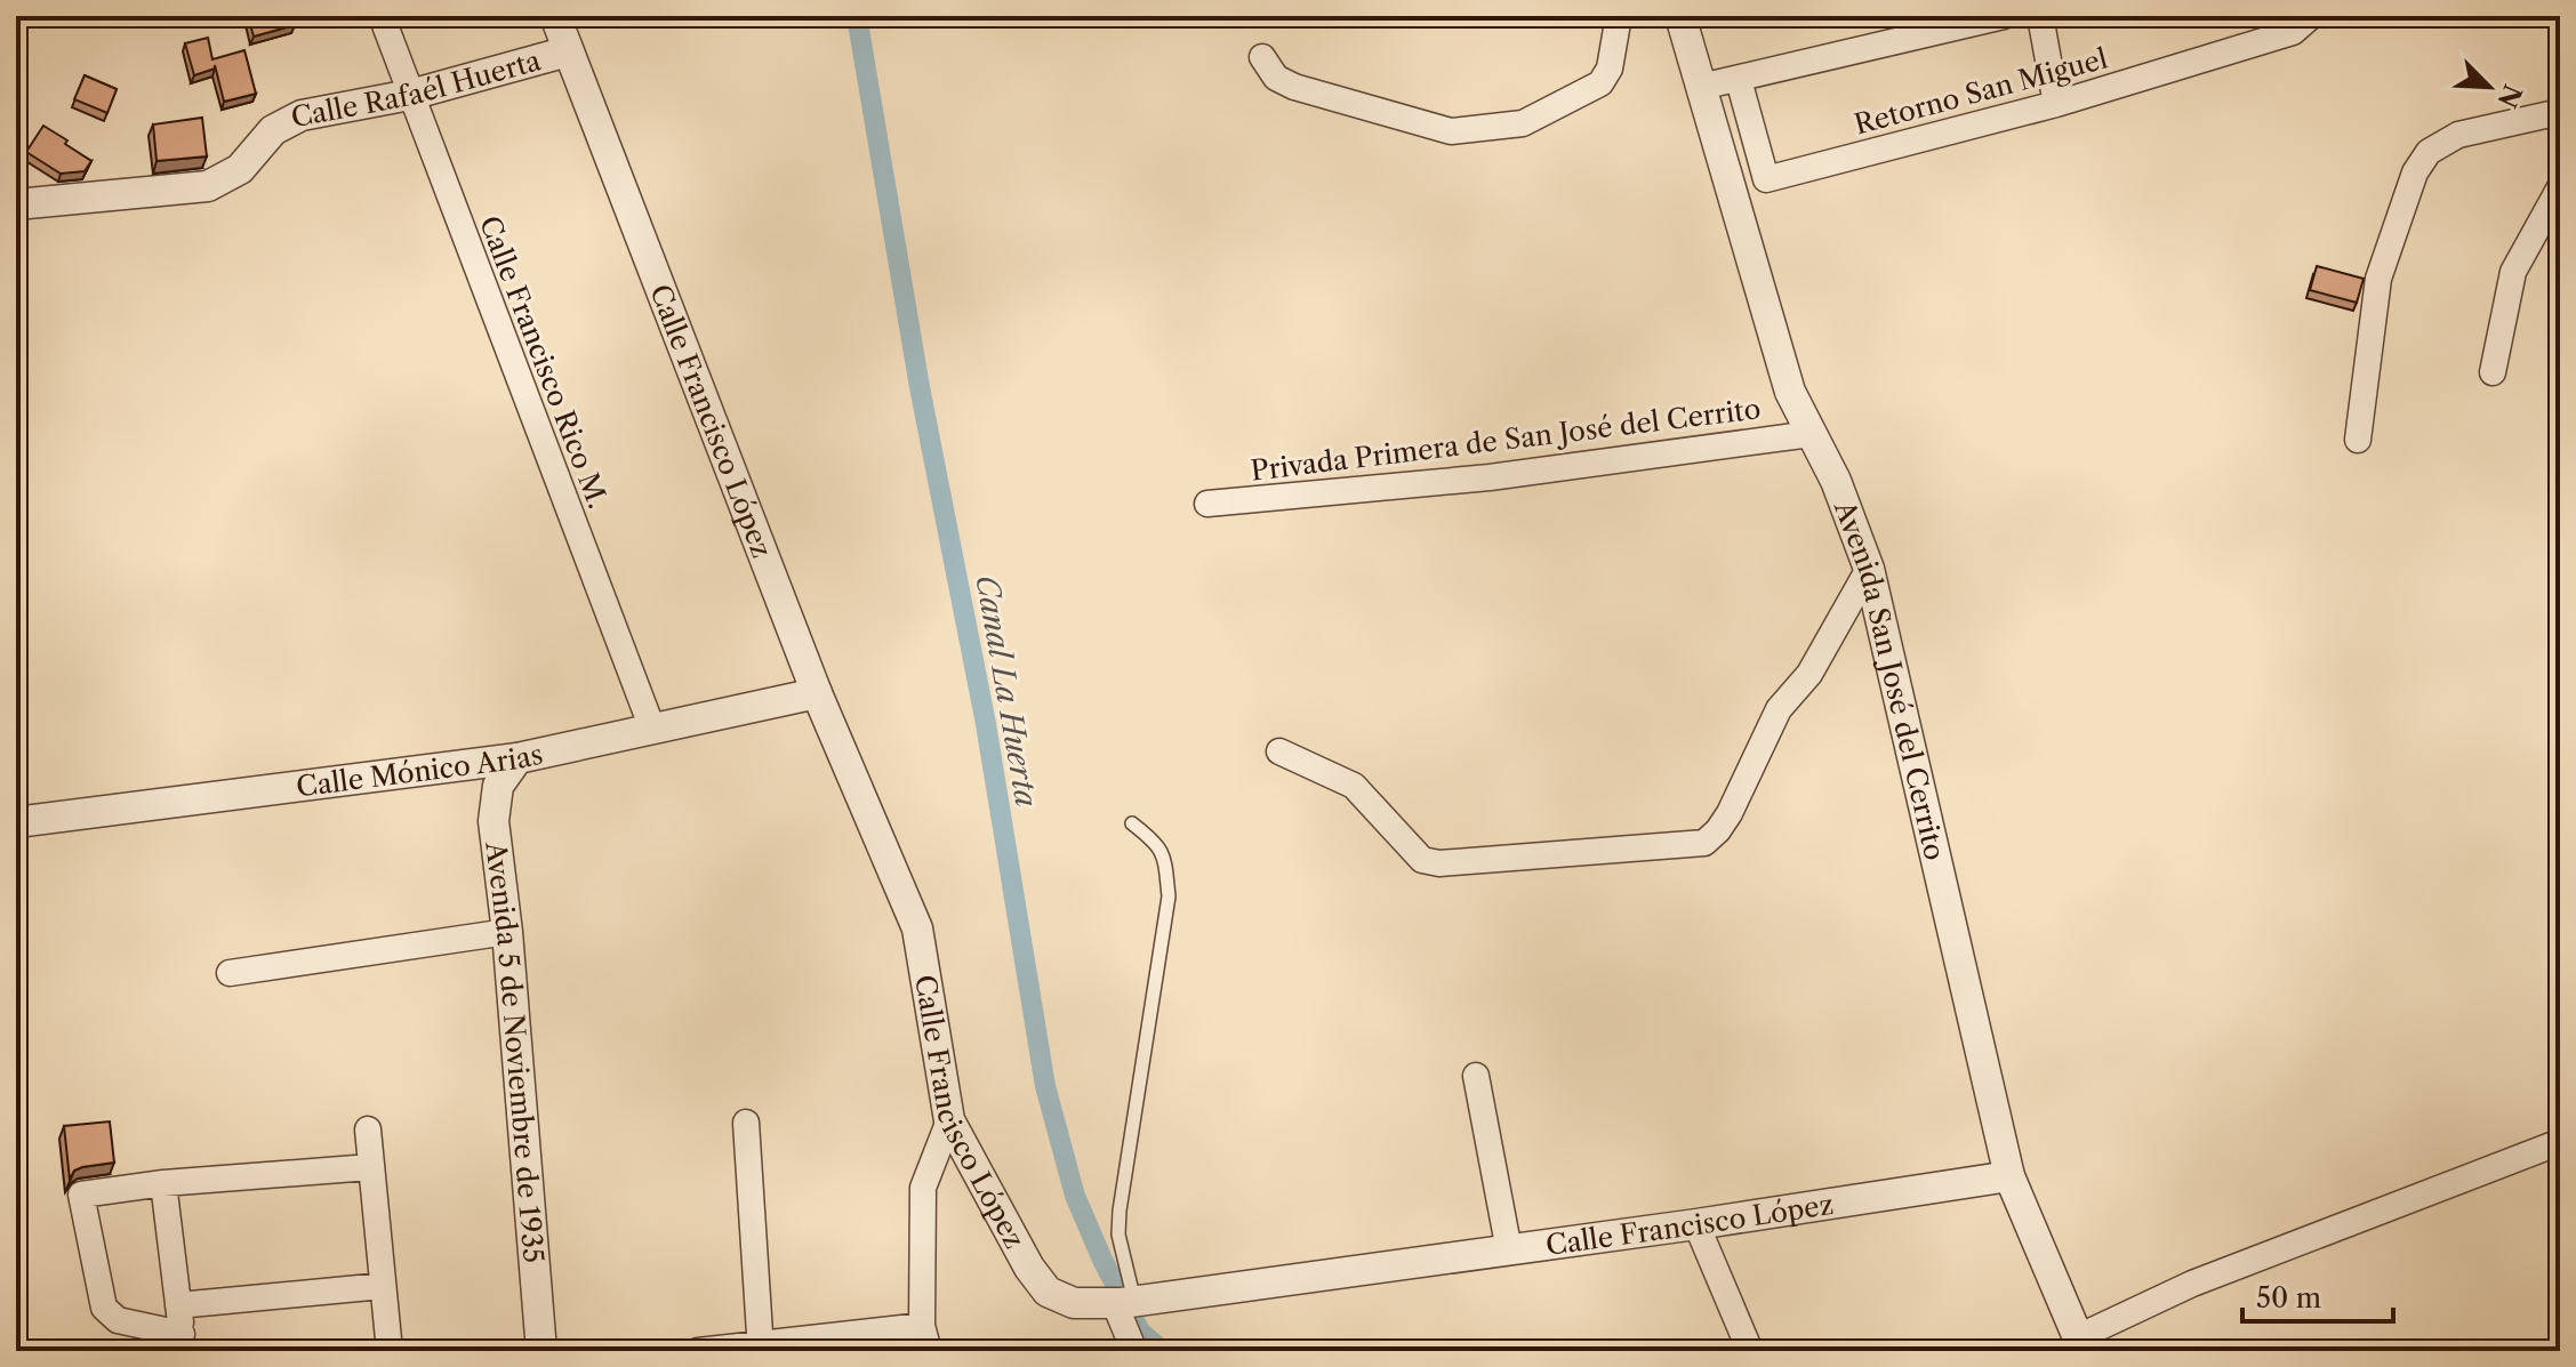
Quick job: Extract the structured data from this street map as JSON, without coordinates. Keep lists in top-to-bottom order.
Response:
{
  "streets": {
    "street": [
      "Calle Rafaél Huerta",
      "Retorno San Miguel",
      "Calle Francisco Rico M.",
      "Calle Francisco López",
      "Privada Primera de San José del Cerrito",
      "Avenida San José del Cerrito",
      "Calle Mónico Arias",
      "Avenida 5 de Noviembre de 1935"
    ]
  },
  "crossings": [
    ["Calle Rafaél Huerta", "Calle Francisco Rico M."],
    ["Calle Rafaél Huerta", "Calle Francisco López"],
    ["Calle Francisco Rico M.", "Calle Mónico Arias"],
    ["Calle Francisco López", "Avenida San José del Cerrito"],
    ["Calle Francisco López", "Calle Mónico Arias"],
    ["Privada Primera de San José del Cerrito", "Avenida San José del Cerrito"],
    ["Calle Mónico Arias", "Avenida 5 de Noviembre de 1935"]
  ],
  "water": ["Canal La Huerta"],
  "scale_bar": "50 m",
  "north": "bottom right"
}
